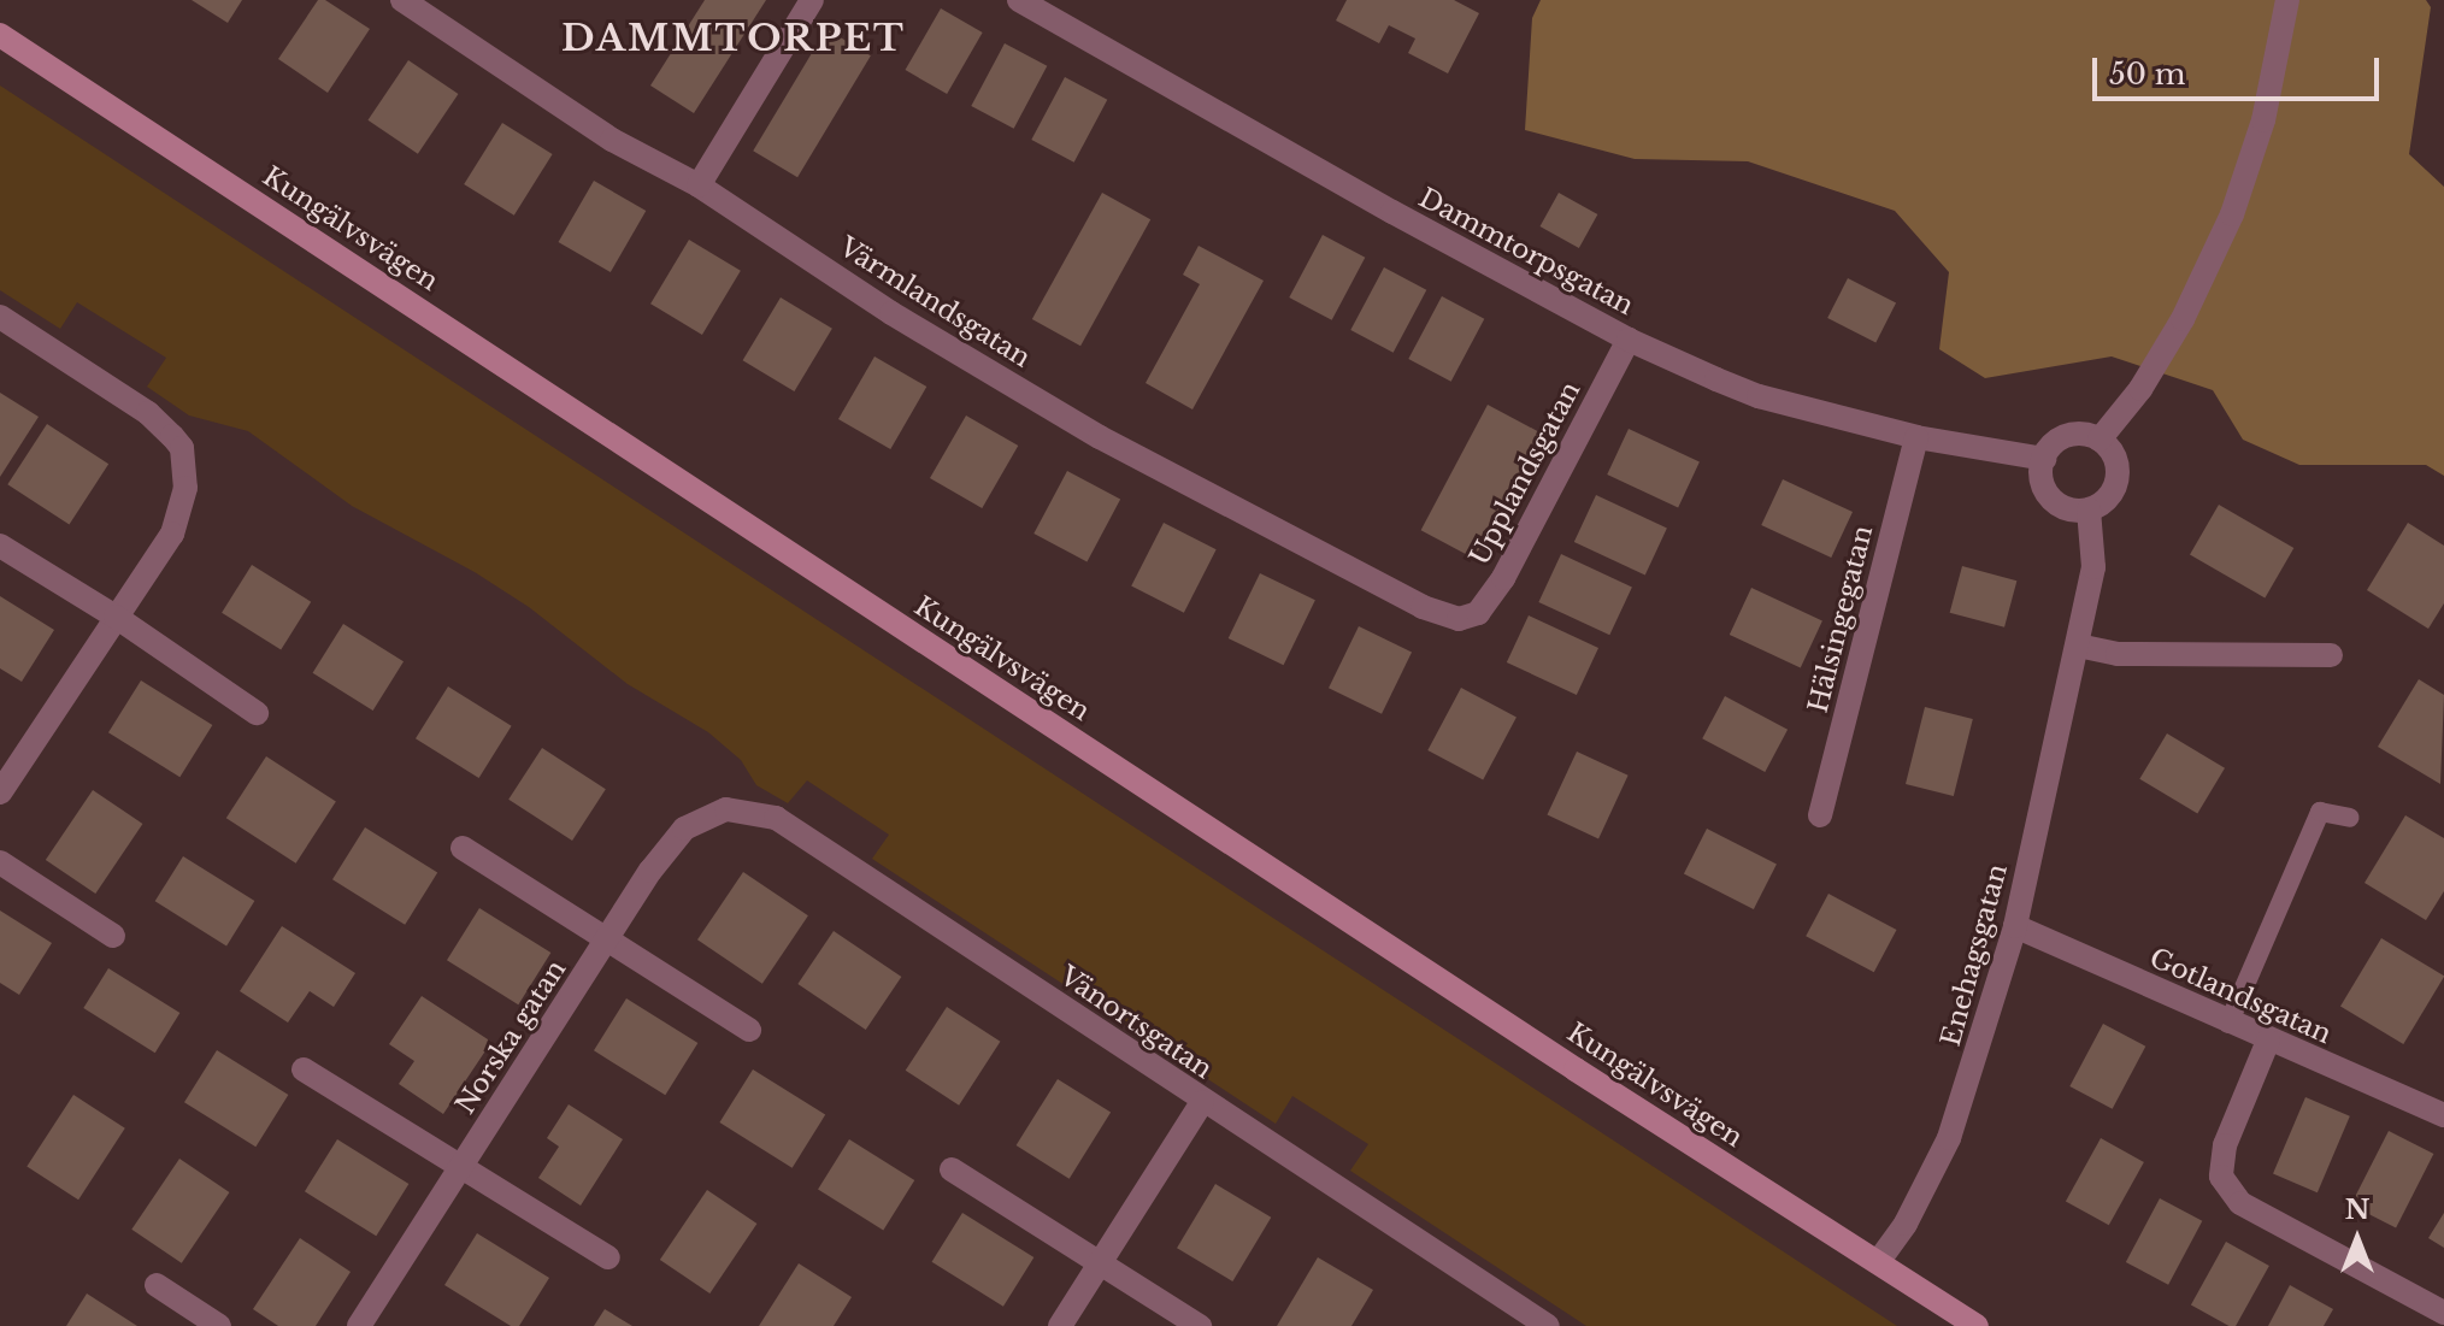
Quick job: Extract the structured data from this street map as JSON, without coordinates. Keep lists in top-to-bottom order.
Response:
{
  "streets": {
    "main road": ["Kungälvsvägen"],
    "street": [
      "Dammtorpsgatan",
      "Värmlandsgatan",
      "Upplandsgatan",
      "Hälsingegatan",
      "Enehagsgatan",
      "Gotlandsgatan",
      "Vänortsgatan",
      "Norska gatan"
    ]
  },
  "crossings": [
    ["Kungälvsvägen", "Enehagsgatan"],
    ["Dammtorpsgatan", "Upplandsgatan"],
    ["Dammtorpsgatan", "Hälsingegatan"],
    ["Dammtorpsgatan", "Enehagsgatan"],
    ["Värmlandsgatan", "Upplandsgatan"],
    ["Enehagsgatan", "Gotlandsgatan"],
    ["Vänortsgatan", "Norska gatan"]
  ],
  "districts": ["DAMMTORPET"],
  "scale_bar": "50 m",
  "north": "top"
}
